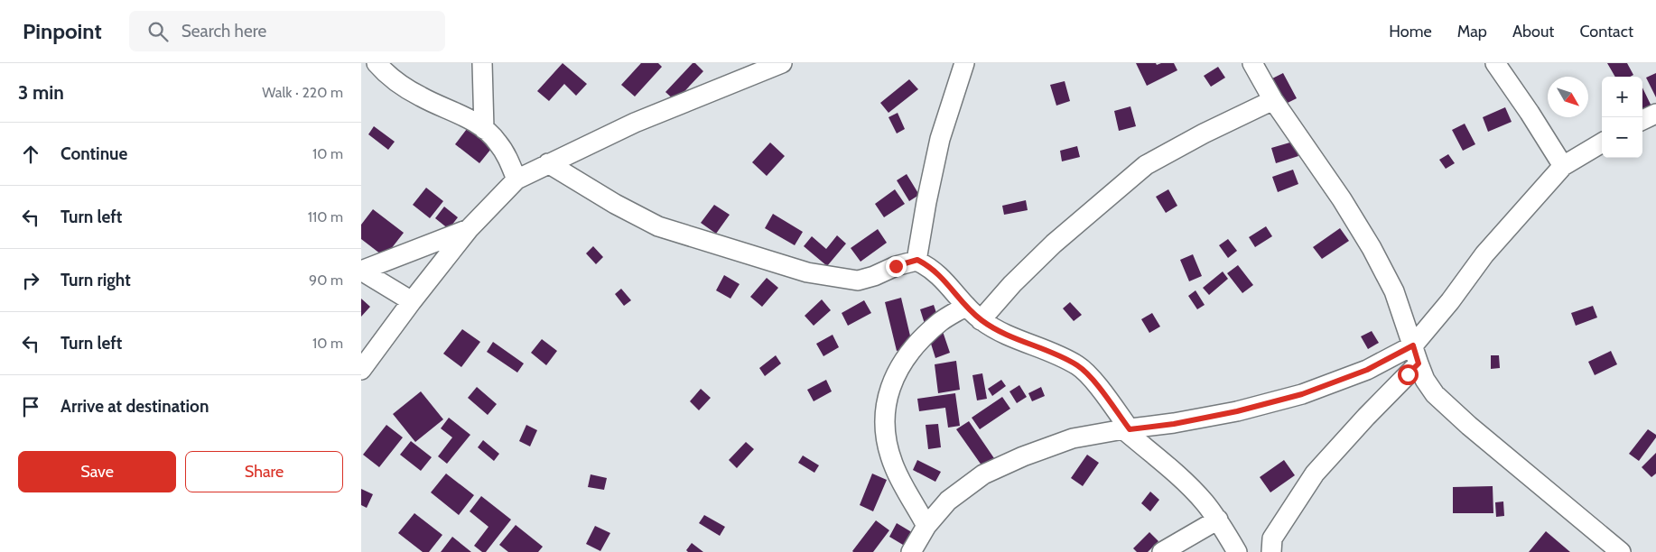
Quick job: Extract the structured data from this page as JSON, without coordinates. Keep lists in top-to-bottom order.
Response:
{
  "north": "bottom right",
  "page": {
    "header": "Pinpoint",
    "search": "Search here",
    "nav": [
      "Home",
      "Map",
      "About",
      "Contact"
    ],
    "heading": ["3 min", "Walk · 220 m"],
    "map_buttons": ["+", "−"],
    "list": [
      ["Continue", "10 m"],
      ["Turn left", "110 m"],
      ["Turn right", "90 m"],
      ["Turn left", "10 m"],
      "Arrive at destination"
    ],
    "buttons": ["Save", "Share"]
  }
}
